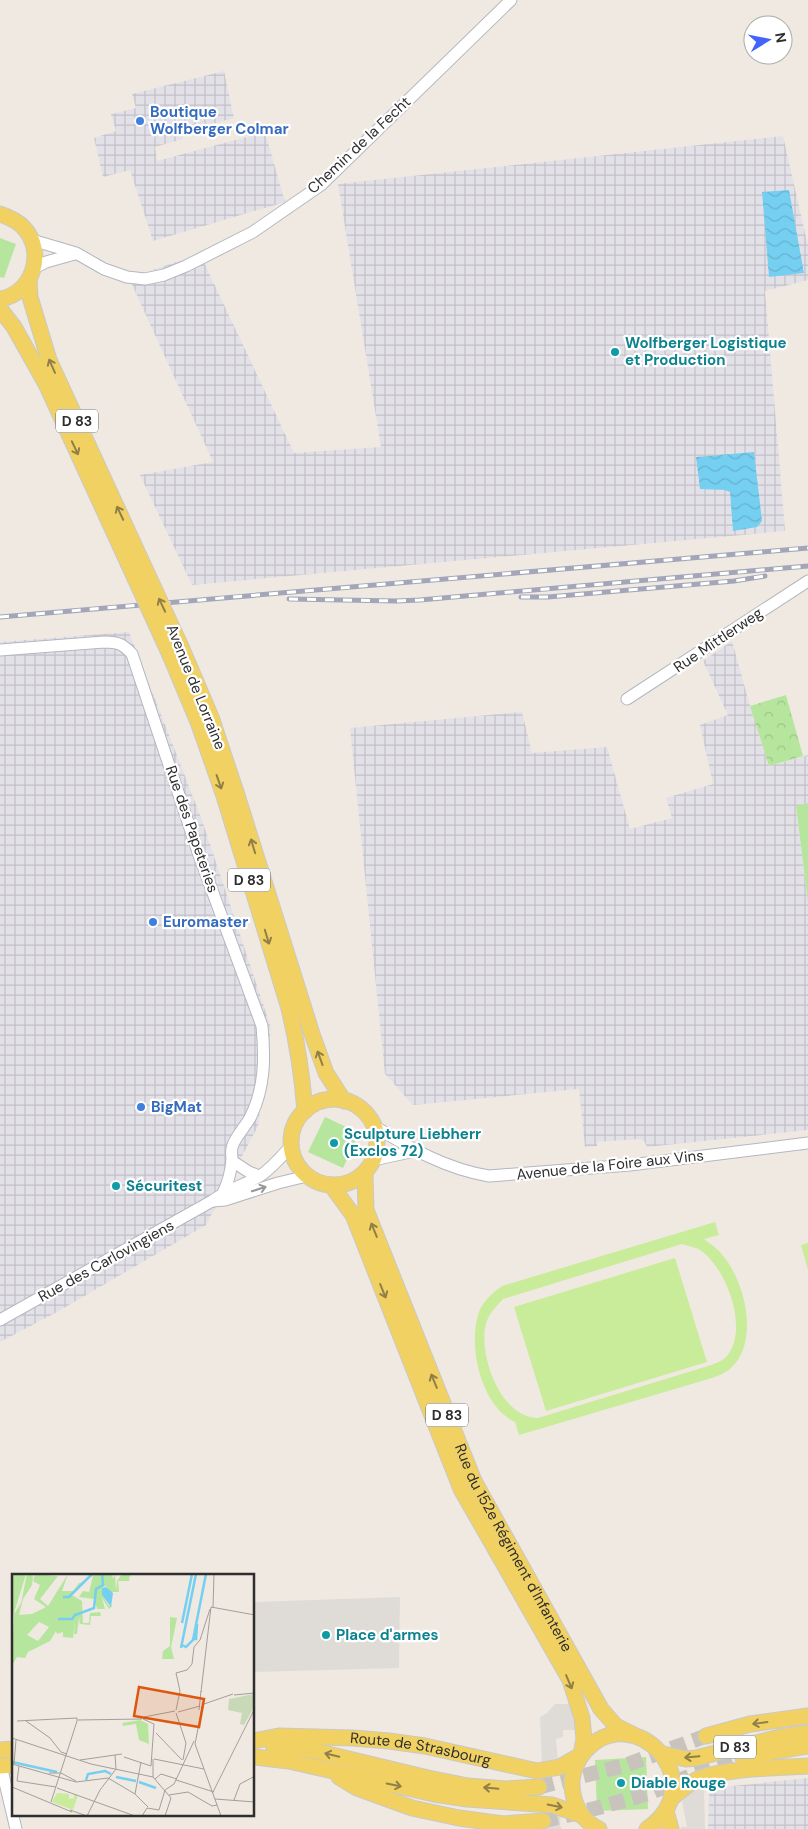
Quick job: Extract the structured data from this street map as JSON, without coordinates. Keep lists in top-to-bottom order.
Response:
{
  "streets": {
    "main road": [
      "D 83",
      "Avenue de Lorraine",
      "Rue du 152e Régiment d'Infanterie",
      "Route de Strasbourg"
    ],
    "street": [
      "Chemin de la Fecht",
      "Rue Mittlerweg",
      "Rue des Papeteries",
      "Avenue de la Foire aux Vins",
      "Rue des Carlovingiens"
    ]
  },
  "crossings": [
    ["Chemin de la Fecht", "Avenue de Lorraine"],
    ["D 83", "Rue du 152e Régiment d'Infanterie"],
    ["Avenue de Lorraine", "Avenue de la Foire aux Vins"],
    ["Avenue de Lorraine", "Rue des Carlovingiens"],
    ["Avenue de Lorraine", "Rue du 152e Régiment d'Infanterie"],
    ["Rue des Papeteries", "Rue des Carlovingiens"],
    ["Avenue de la Foire aux Vins", "Rue des Carlovingiens"],
    ["Avenue de la Foire aux Vins", "Rue du 152e Régiment d'Infanterie"],
    ["Rue des Carlovingiens", "Rue du 152e Régiment d'Infanterie"],
    ["Rue du 152e Régiment d'Infanterie", "Route de Strasbourg"]
  ],
  "places": [
    "Boutique Wolfberger Colmar",
    "Wolfberger Logistique et Production",
    "Euromaster",
    "BigMat",
    "Sculpture Liebherr (Exclos 72)",
    "Sécuritest",
    "Place d'armes",
    "Diable Rouge"
  ],
  "north": "right"
}
